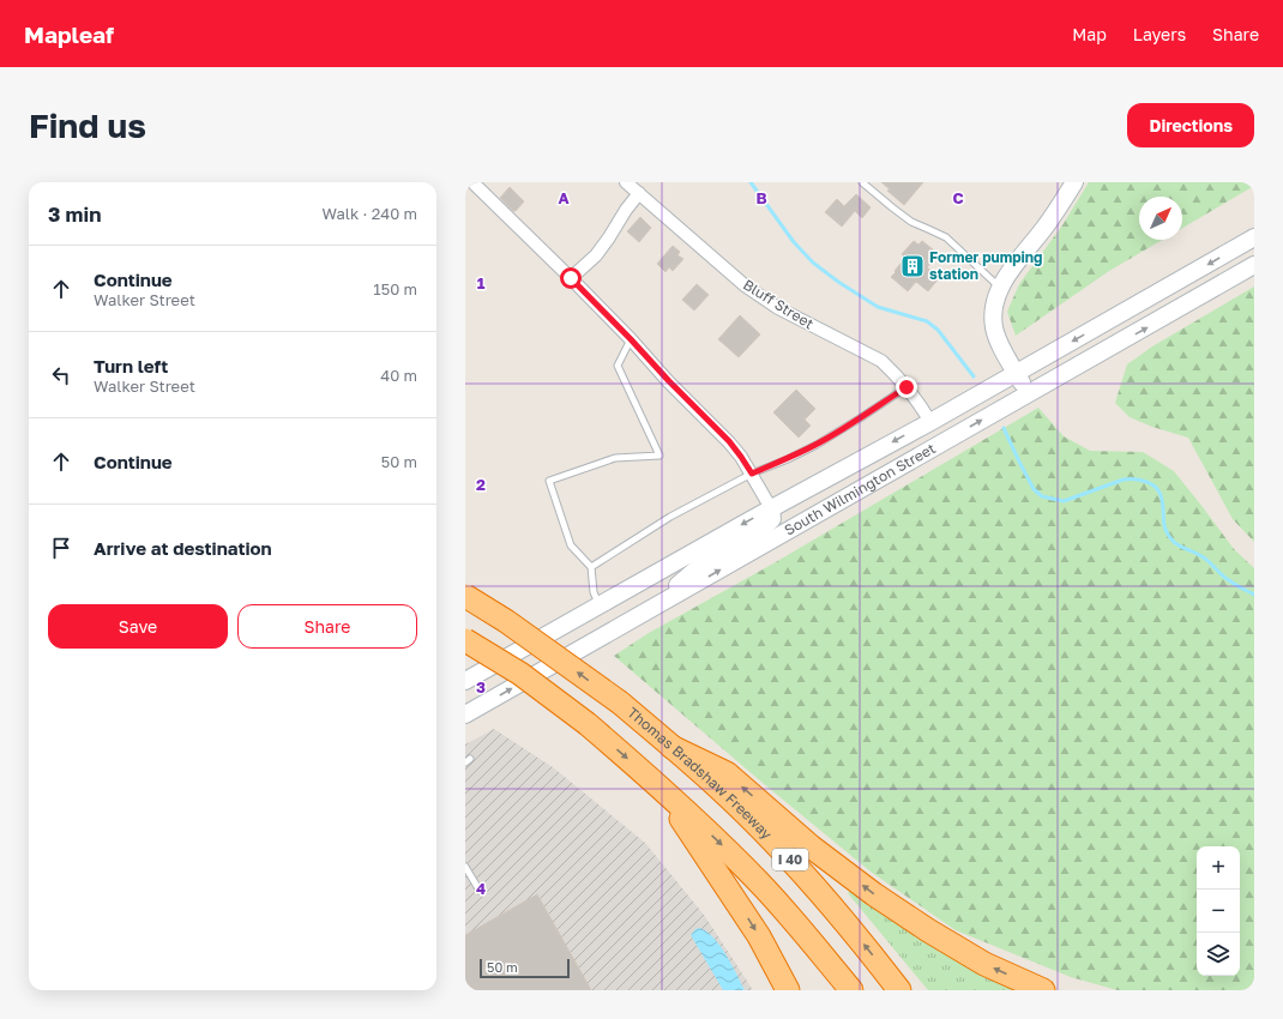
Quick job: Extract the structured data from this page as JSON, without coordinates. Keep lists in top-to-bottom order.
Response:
{
  "streets": {
    "highway": ["Thomas Bradshaw Freeway", "I 40"],
    "main road": ["South Wilmington Street"],
    "street": ["Bluff Street"]
  },
  "crossings": [
    ["Bluff Street", "South Wilmington Street"]
  ],
  "places": {
    "building": ["Former pumping station"]
  },
  "scale_bar": "50 m",
  "north": "top right",
  "page": {
    "header": "Mapleaf",
    "nav": ["Map", "Layers", "Share"],
    "buttons": [
      "Directions",
      ["Save", "Share"]
    ],
    "title": "Find us",
    "heading": ["3 min", "Walk · 240 m"],
    "list": [
      ["Continue", "Walker Street", "150 m"],
      ["Turn left", "Walker Street", "40 m"],
      ["Continue", "50 m"],
      "Arrive at destination"
    ],
    "map_buttons": ["+", "−"],
    "scale": "50 m"
  },
  "grid": {
    "columns": ["A", "B", "C"],
    "rows": [
      "1",
      "2",
      "3",
      "4"
    ]
  }
}
